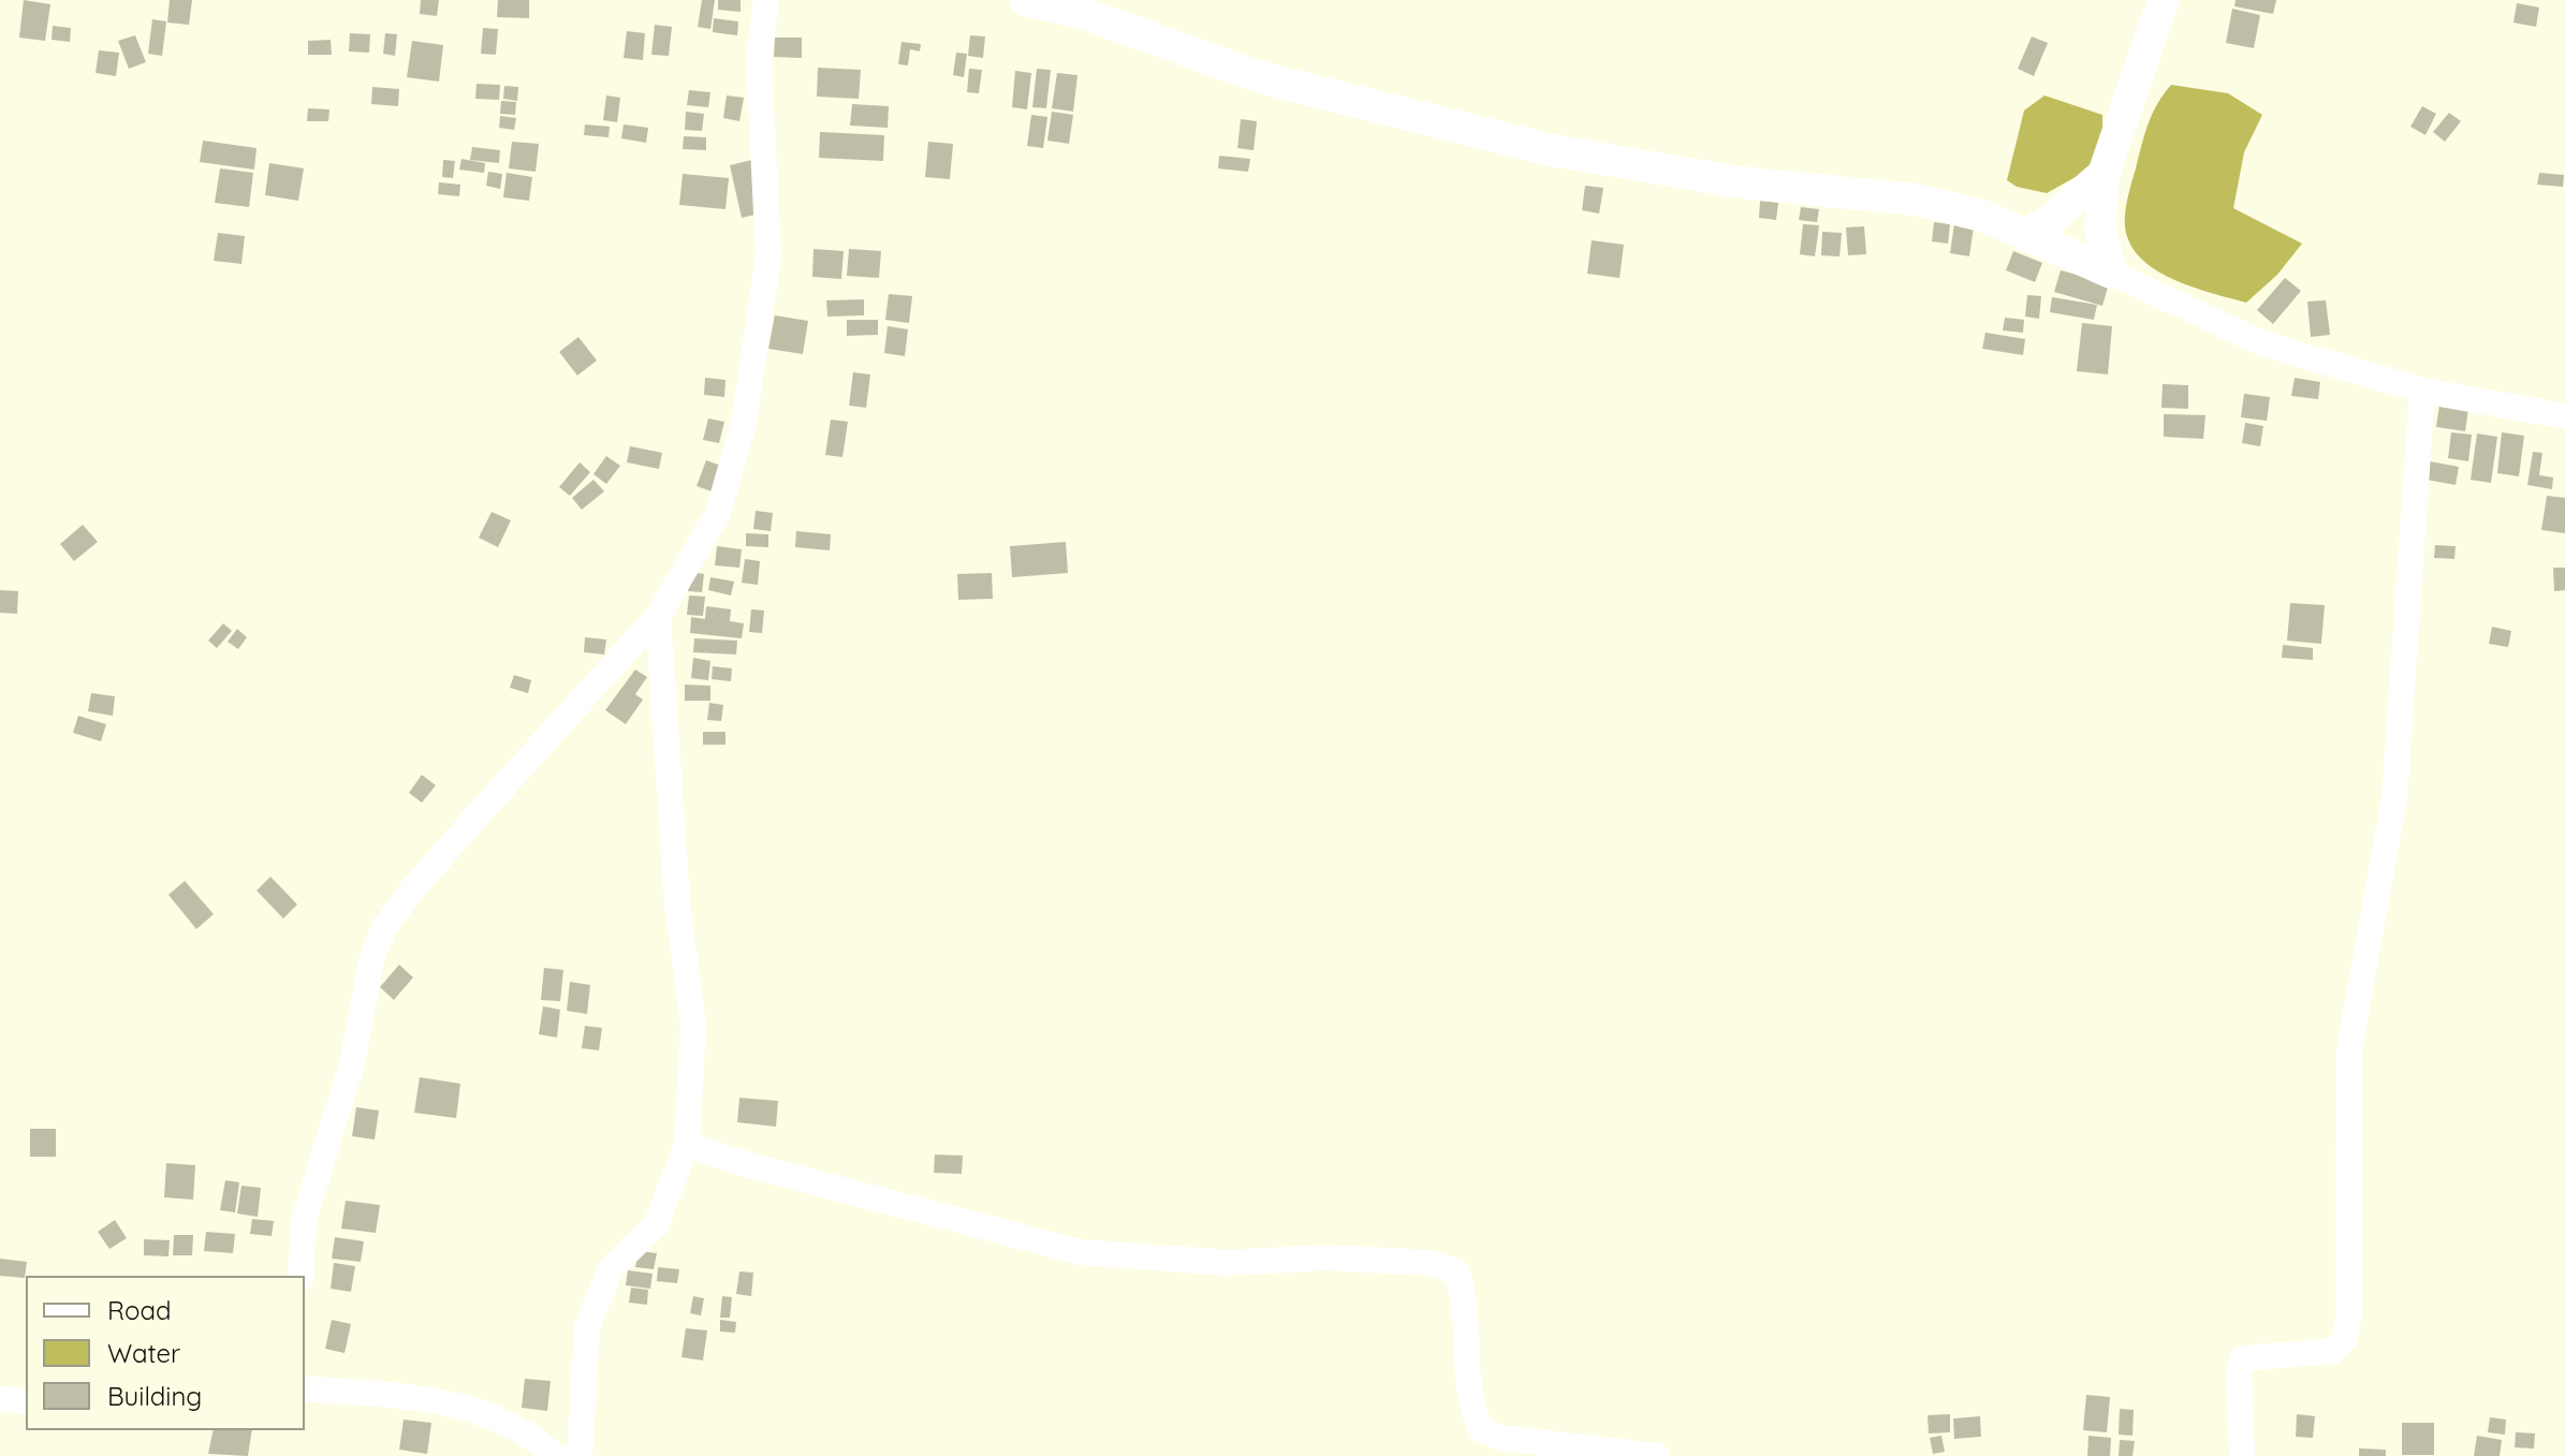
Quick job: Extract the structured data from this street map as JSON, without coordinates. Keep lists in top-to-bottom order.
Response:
{
  "legend": ["Road", "Water", "Building"]
}
